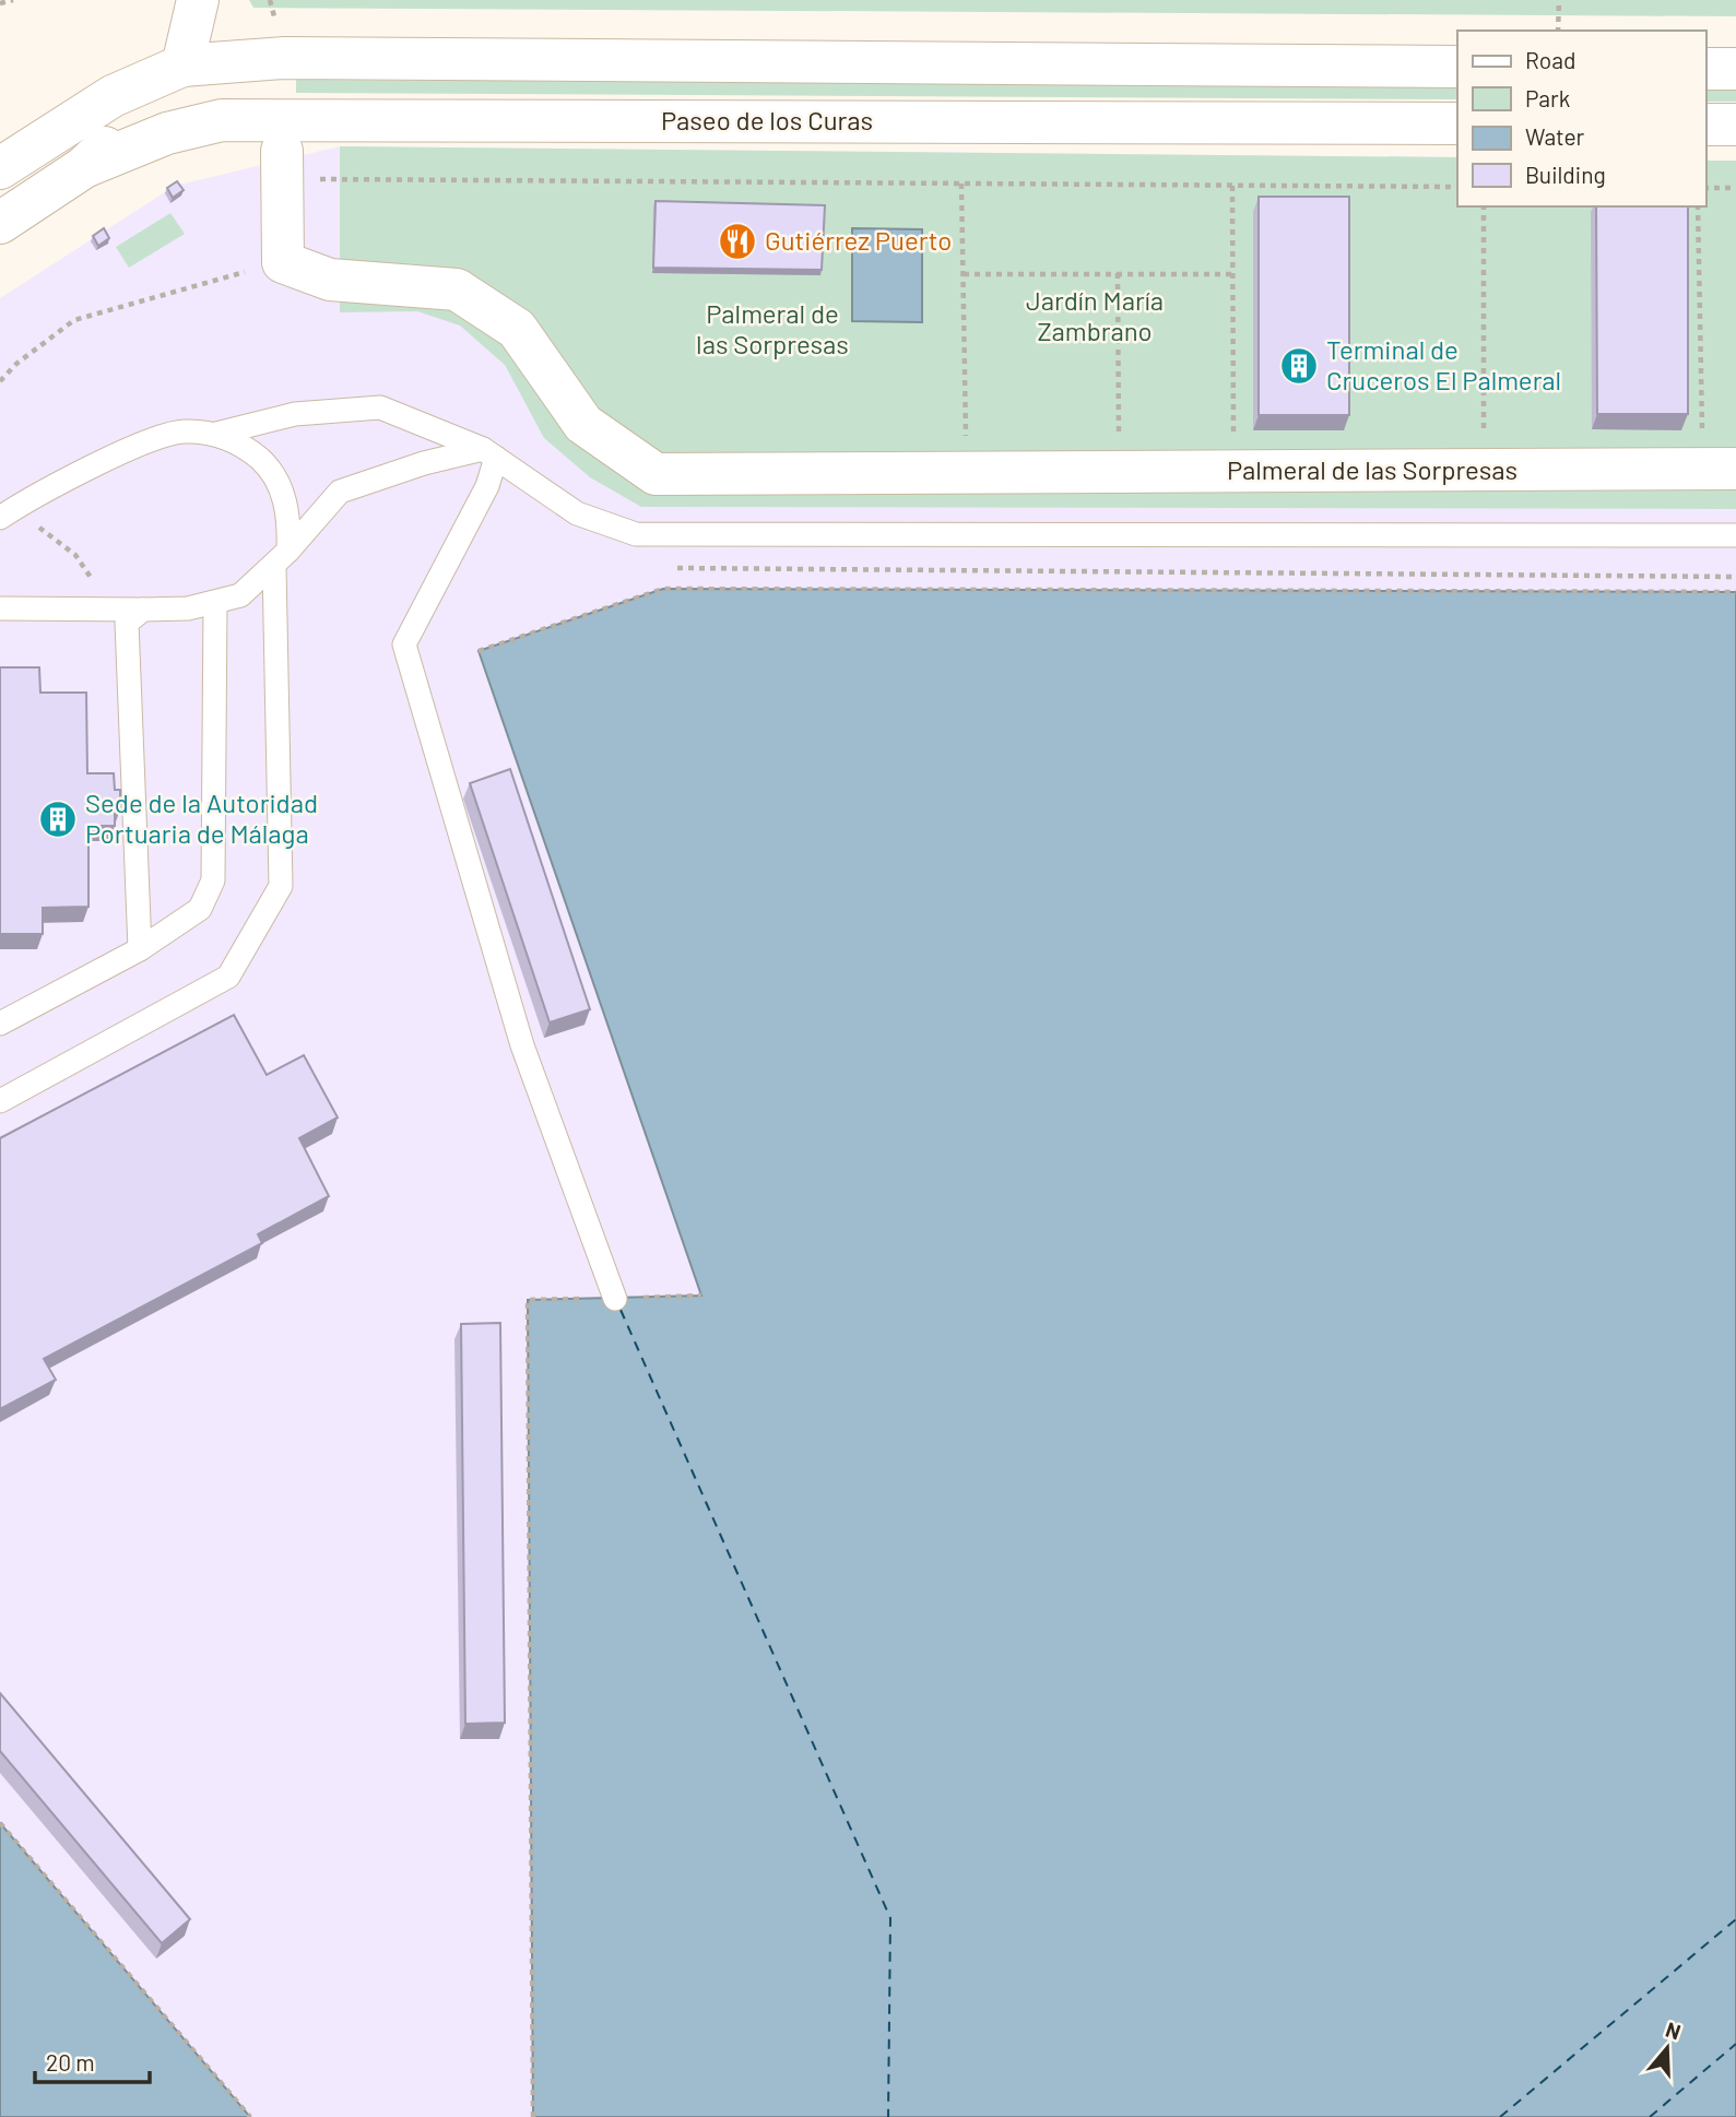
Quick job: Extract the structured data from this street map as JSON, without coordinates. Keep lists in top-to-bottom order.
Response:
{
  "streets": {
    "main road": ["Paseo de los Curas", "Palmeral de las Sorpresas"]
  },
  "parks": ["Jardín María Zambrano", "Palmeral de las Sorpresas"],
  "places": {
    "restaurant": ["Gutiérrez Puerto"],
    "building": ["Terminal de Cruceros El Palmeral", "Sede de la Autoridad Portuaria de Málaga"]
  },
  "legend": [
    "Road",
    "Park",
    "Water",
    "Building"
  ],
  "scale_bar": "20 m",
  "north": "top"
}
